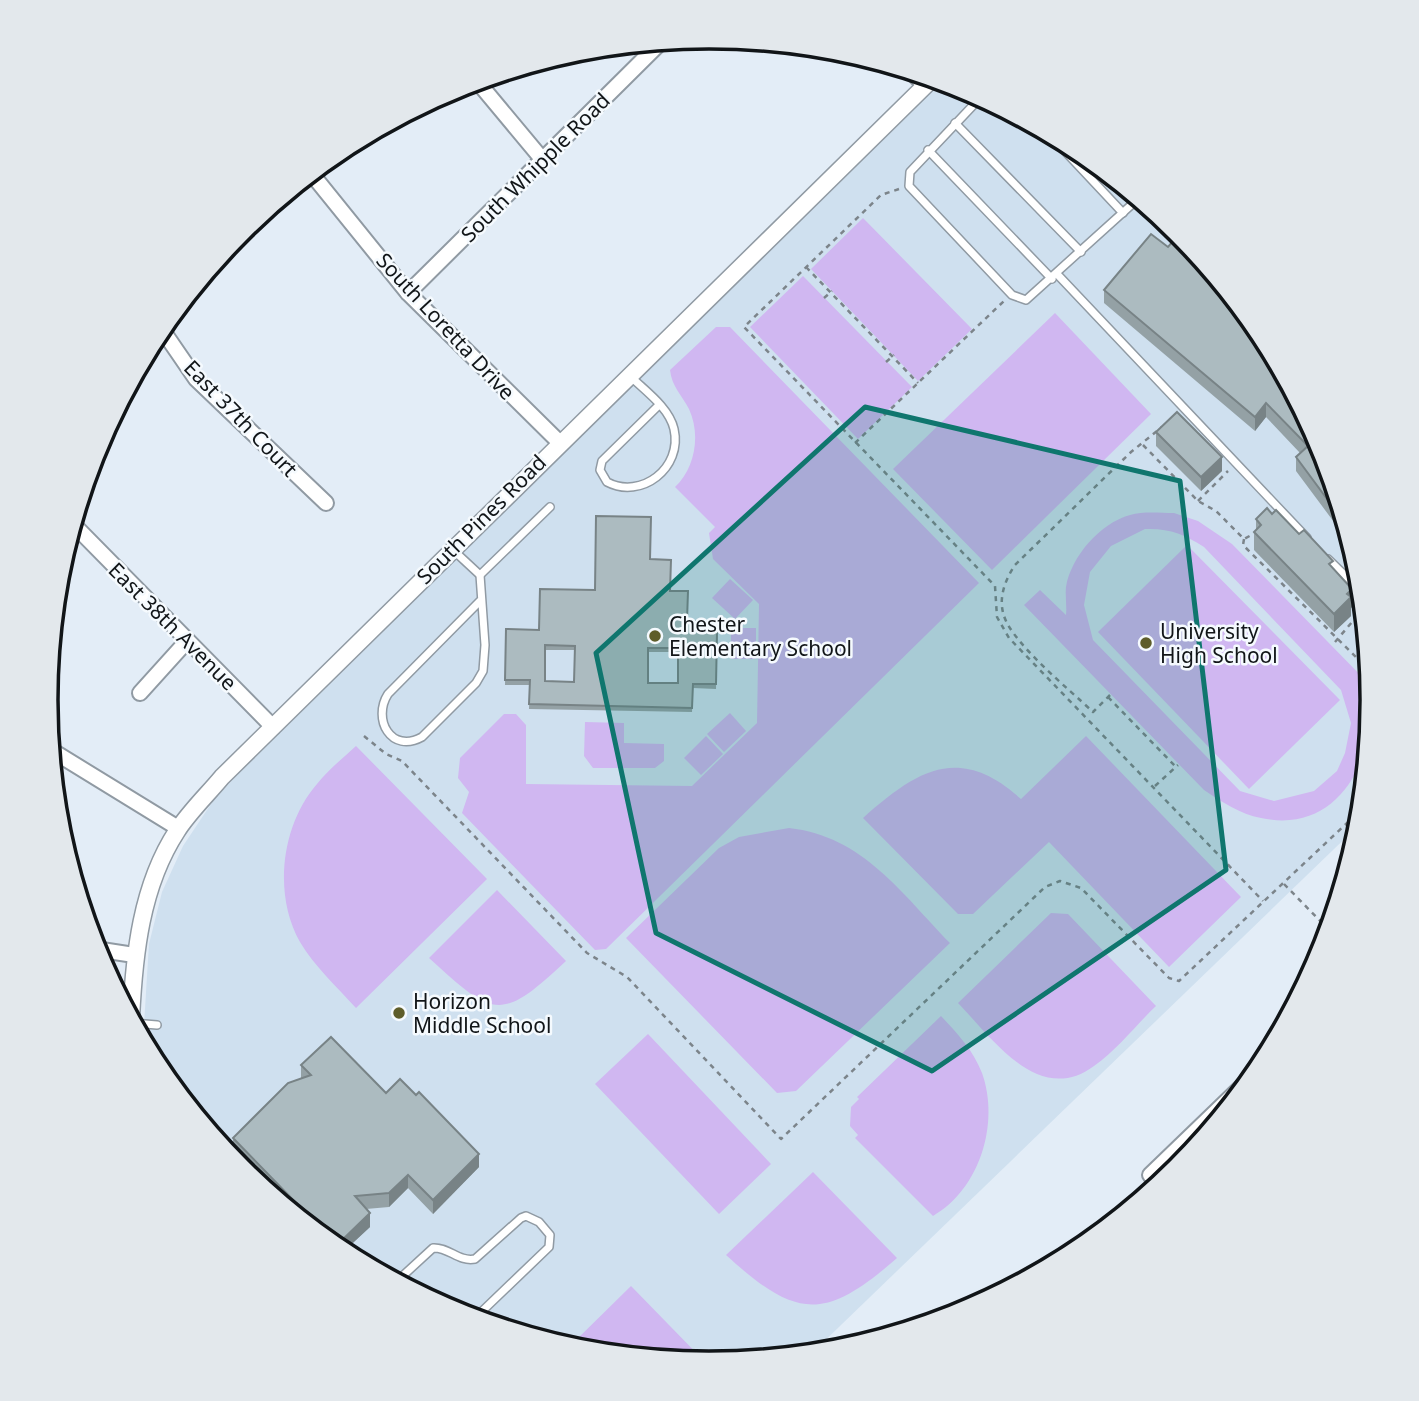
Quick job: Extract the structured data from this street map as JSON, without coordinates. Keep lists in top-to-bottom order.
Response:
{
  "streets": {
    "street": [
      "South Whipple Road",
      "South Loretta Drive",
      "East 37th Court",
      "South Pines Road",
      "East 38th Avenue"
    ]
  },
  "crossings": [
    ["South Whipple Road", "South Loretta Drive"],
    ["South Loretta Drive", "South Pines Road"],
    ["South Pines Road", "East 38th Avenue"]
  ],
  "places": ["Chester Elementary School", "University High School", "Horizon Middle School"]
}
